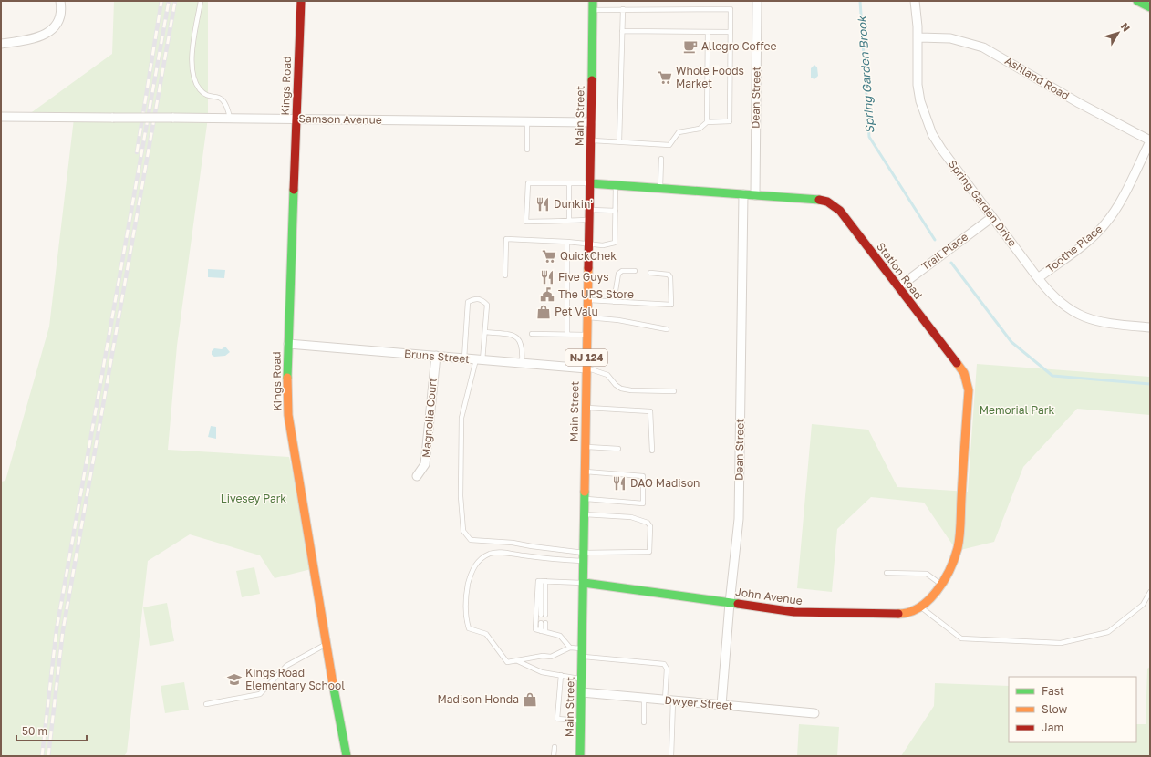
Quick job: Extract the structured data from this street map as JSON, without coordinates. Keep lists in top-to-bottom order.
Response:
{
  "streets": {
    "street": [
      "Ashland Road",
      "Kings Road",
      "Dean Street",
      "Main Street",
      "Samson Avenue",
      "Spring Garden Drive",
      "Toothe Place",
      "Trail Place",
      "Station Road",
      "Bruns Street",
      "NJ 124",
      "Magnolia Court",
      "John Avenue",
      "Dwyer Street"
    ]
  },
  "crossings": [
    ["Ashland Road", "Spring Garden Drive"],
    ["Ashland Road", "Toothe Place"],
    ["Kings Road", "Samson Avenue"],
    ["Kings Road", "Bruns Street"],
    ["Dean Street", "Station Road"],
    ["Dean Street", "John Avenue"],
    ["Dean Street", "Dwyer Street"],
    ["Main Street", "Samson Avenue"],
    ["Main Street", "Station Road"],
    ["Main Street", "Bruns Street"],
    ["Main Street", "John Avenue"],
    ["Main Street", "Dwyer Street"],
    ["Spring Garden Drive", "Toothe Place"],
    ["Spring Garden Drive", "Trail Place"],
    ["Trail Place", "Station Road"],
    ["Bruns Street", "Magnolia Court"]
  ],
  "water": ["Spring Garden Brook"],
  "parks": ["Memorial Park", "Livesey Park"],
  "places": {
    "cafe": ["Allegro Coffee"],
    "supermarket": ["Whole Foods Market", "QuickChek"],
    "restaurant": ["Dunkin'", "Five Guys", "DAO Madison"],
    "public building": ["The UPS Store"],
    "shop": ["Pet Valu", "Madison Honda"],
    "school or university": ["Kings Road Elementary School"]
  },
  "legend": ["Fast", "Slow", "Jam"],
  "scale_bar": "50 m",
  "north": "top right"
}
